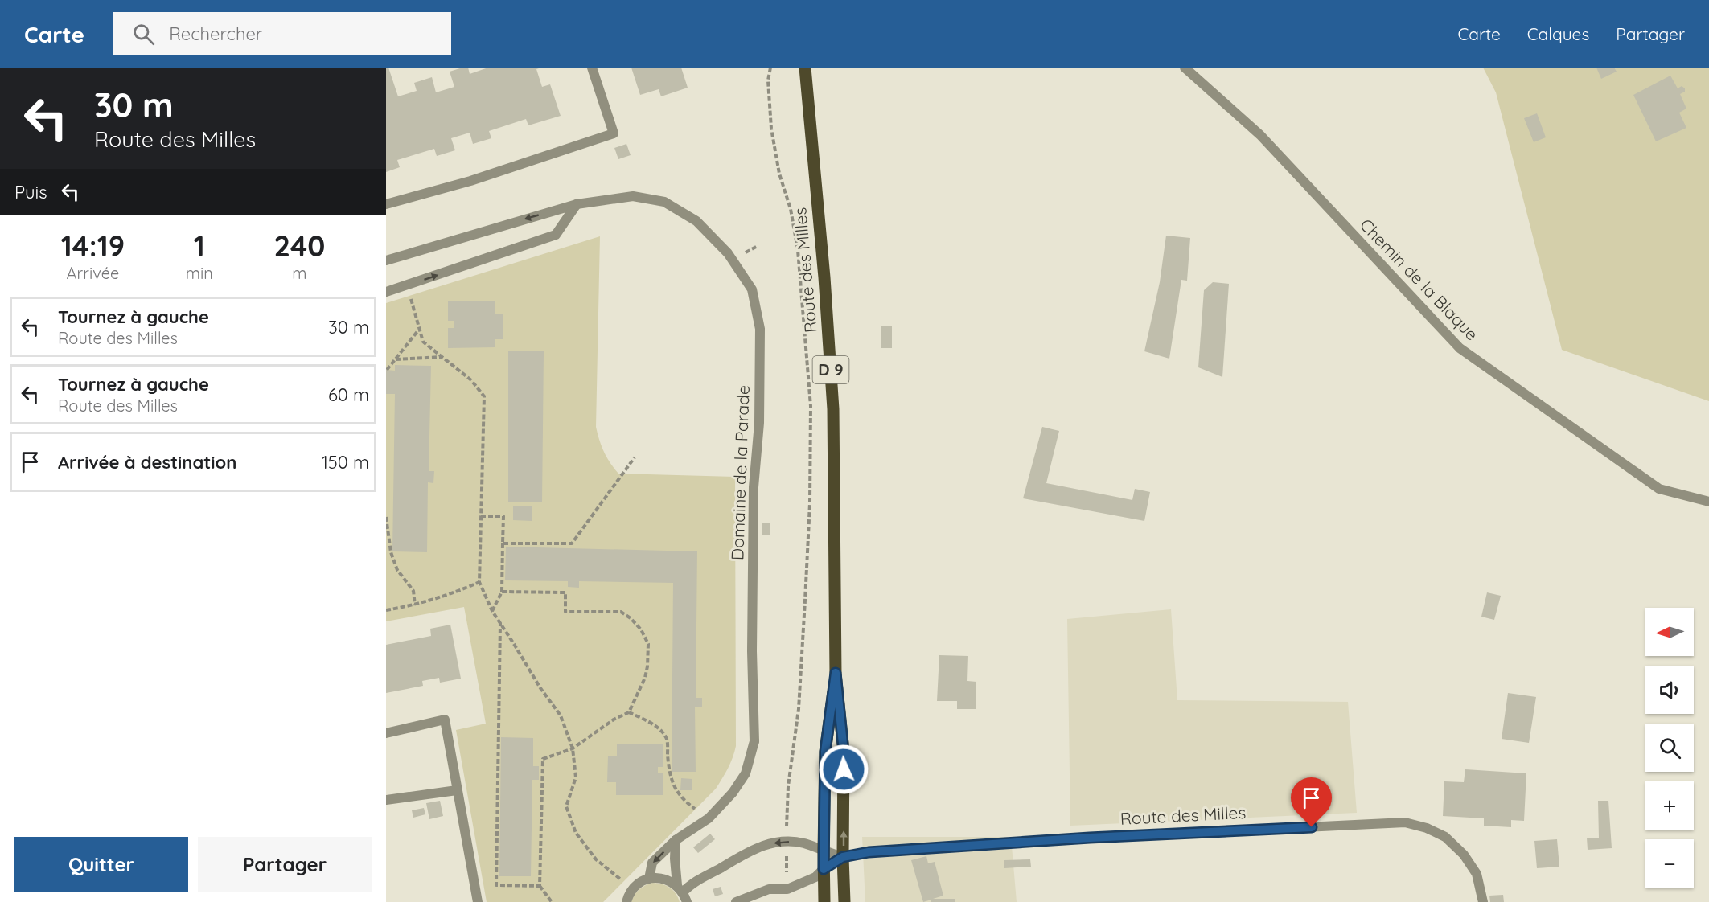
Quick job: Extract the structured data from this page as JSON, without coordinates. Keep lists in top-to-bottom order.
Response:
{
  "streets": {
    "main road": ["Route des Milles", "D 9"],
    "street": ["Chemin de la Blaque", "Domaine de la Parade"]
  },
  "north": "left",
  "page": {
    "header": "Carte",
    "search": "Rechercher",
    "nav": ["Carte", "Calques", "Partager"],
    "turn": ["30 m", "Route des Milles"],
    "then": "Puis",
    "eta": [
      "14:19",
      "Arrivée",
      "1",
      "min",
      "240",
      "m"
    ],
    "list": [
      {
        "name": "Tournez à gauche",
        "note": "Route des Milles",
        "value": "30 m"
      },
      {
        "name": "Tournez à gauche",
        "note": "Route des Milles",
        "value": "60 m"
      },
      {
        "name": "Arrivée à destination",
        "value": "150 m"
      }
    ],
    "map_buttons": ["+", "−"],
    "buttons": ["Quitter", "Partager"]
  }
}
